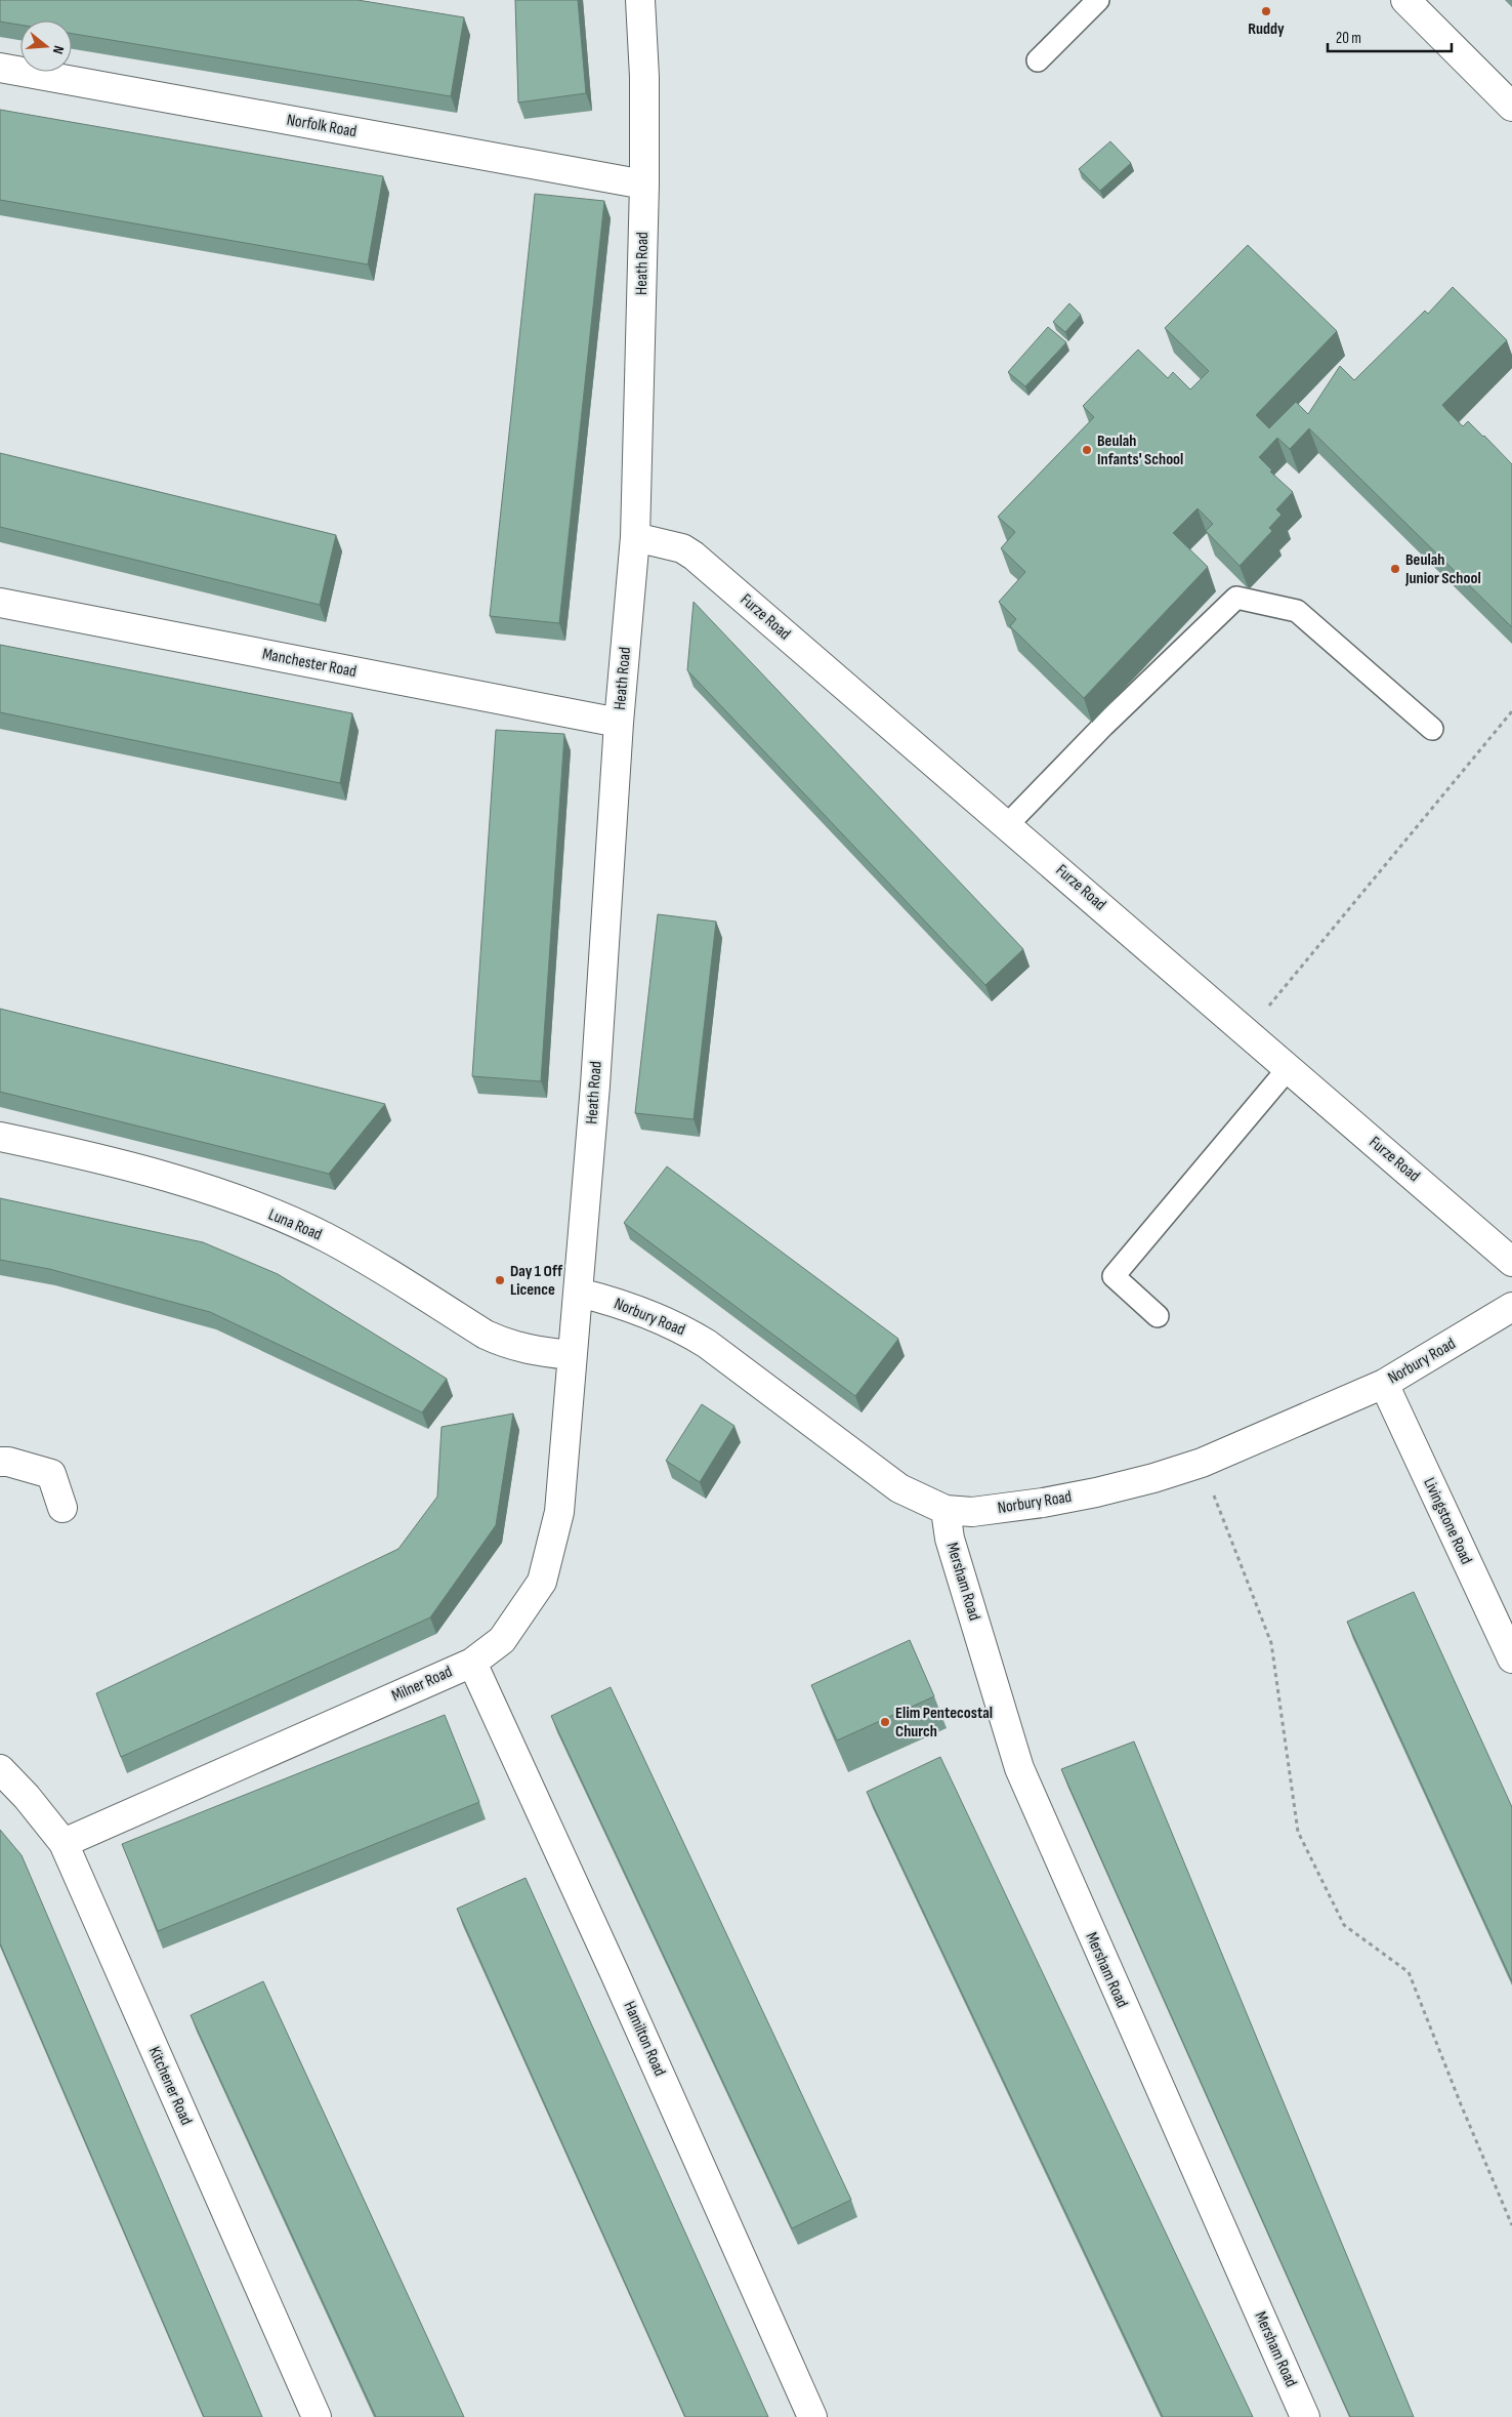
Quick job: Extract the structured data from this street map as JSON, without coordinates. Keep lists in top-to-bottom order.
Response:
{
  "streets": {
    "street": [
      "Norfolk Road",
      "Heath Road",
      "Furze Road",
      "Manchester Road",
      "Luna Road",
      "Norbury Road",
      "Livingstone Road",
      "Mersham Road",
      "Milner Road",
      "Hamilton Road",
      "Kitchener Road"
    ]
  },
  "crossings": [
    ["Norfolk Road", "Heath Road"],
    ["Heath Road", "Furze Road"],
    ["Heath Road", "Manchester Road"],
    ["Heath Road", "Luna Road"],
    ["Heath Road", "Norbury Road"],
    ["Heath Road", "Milner Road"],
    ["Luna Road", "Milner Road"],
    ["Norbury Road", "Livingstone Road"],
    ["Norbury Road", "Mersham Road"],
    ["Milner Road", "Hamilton Road"],
    ["Milner Road", "Kitchener Road"]
  ],
  "places": [
    "Ruddy",
    "Beulah Infants' School",
    "Beulah Junior School",
    "Day 1 Off Licence",
    "Elim Pentecostal Church"
  ],
  "scale_bar": "20 m",
  "north": "right"
}
